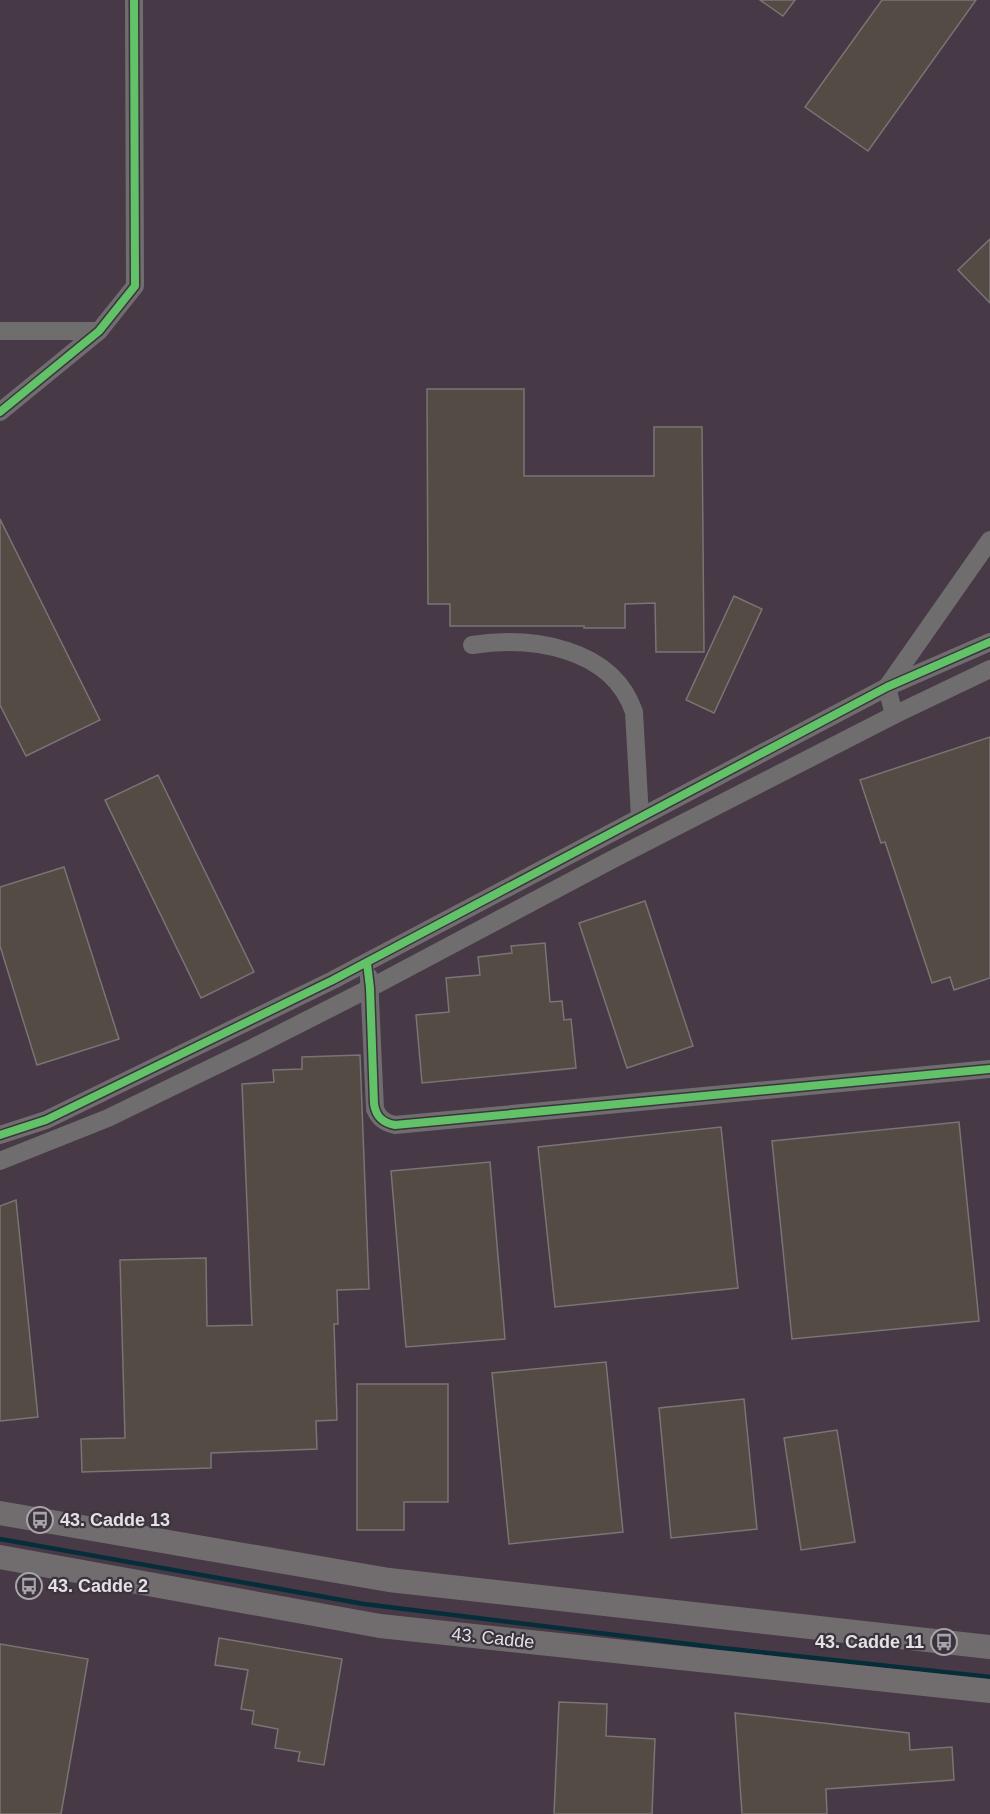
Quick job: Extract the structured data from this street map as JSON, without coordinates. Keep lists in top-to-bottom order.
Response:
{
  "streets": {
    "main road": ["43. Cadde"]
  },
  "places": {
    "bus stop": ["43. Cadde 13", "43. Cadde 2", "43. Cadde 11"]
  }
}
